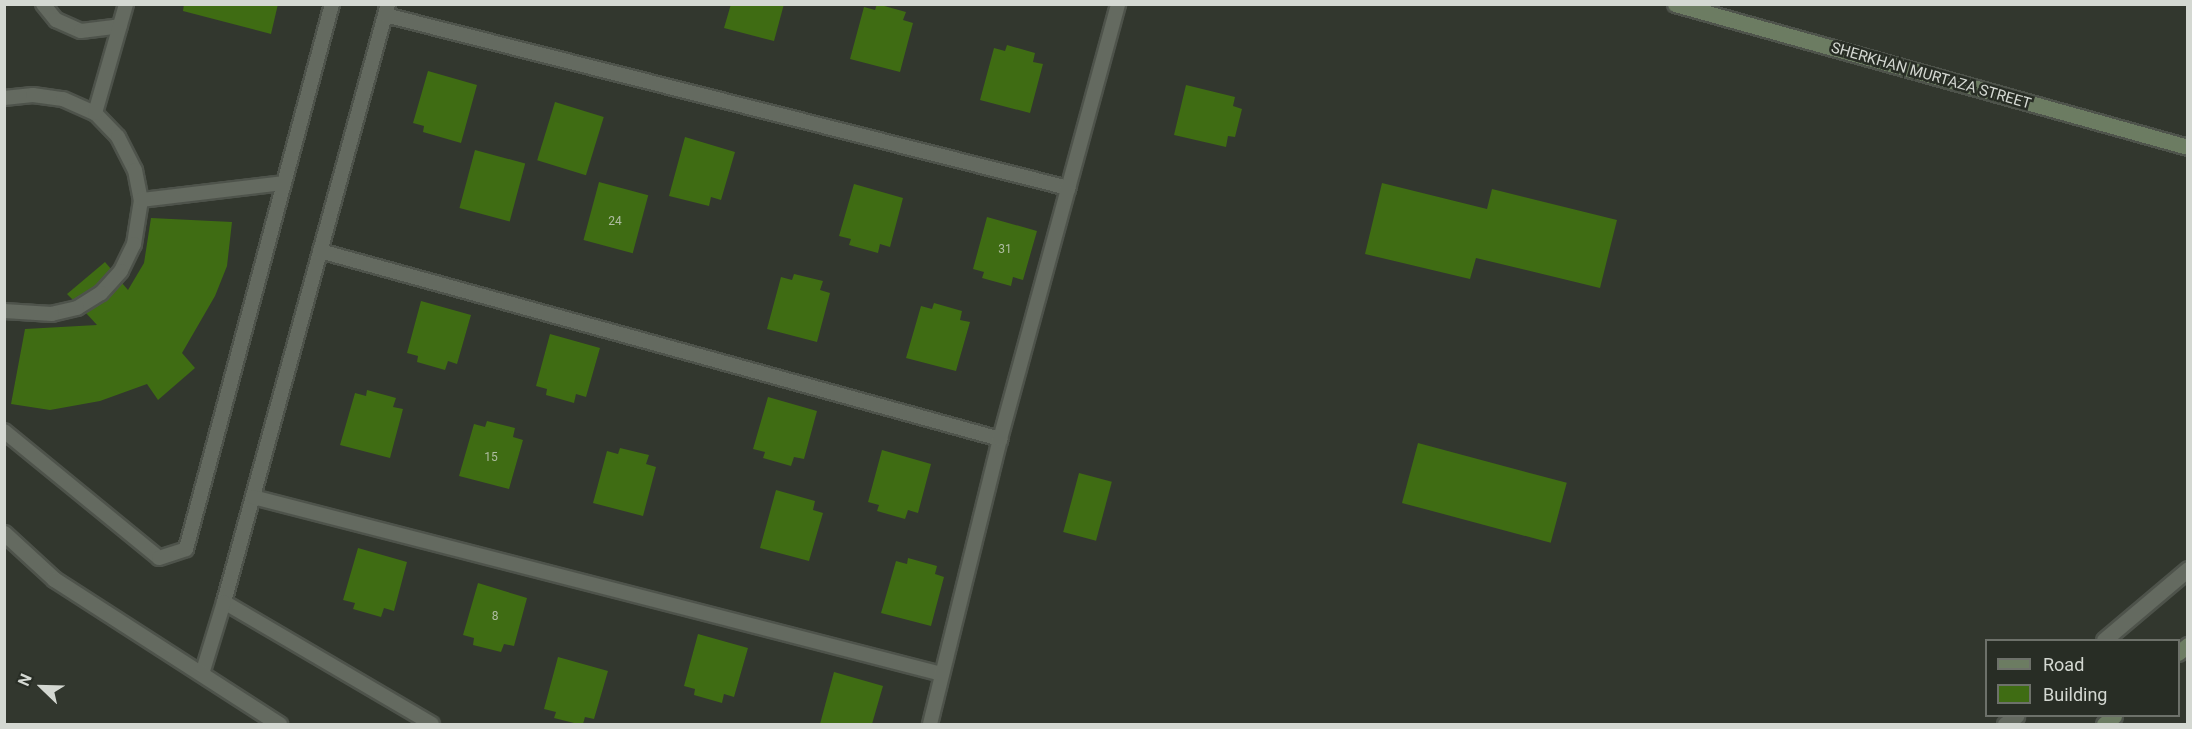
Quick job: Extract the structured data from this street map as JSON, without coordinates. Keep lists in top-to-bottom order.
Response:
{
  "streets": {
    "main road": ["SHERKHAN MURTAZA STREET"]
  },
  "house_numbers": [
    "24",
    "31",
    "15",
    "8"
  ],
  "legend": ["Road", "Building"],
  "north": "top left"
}
